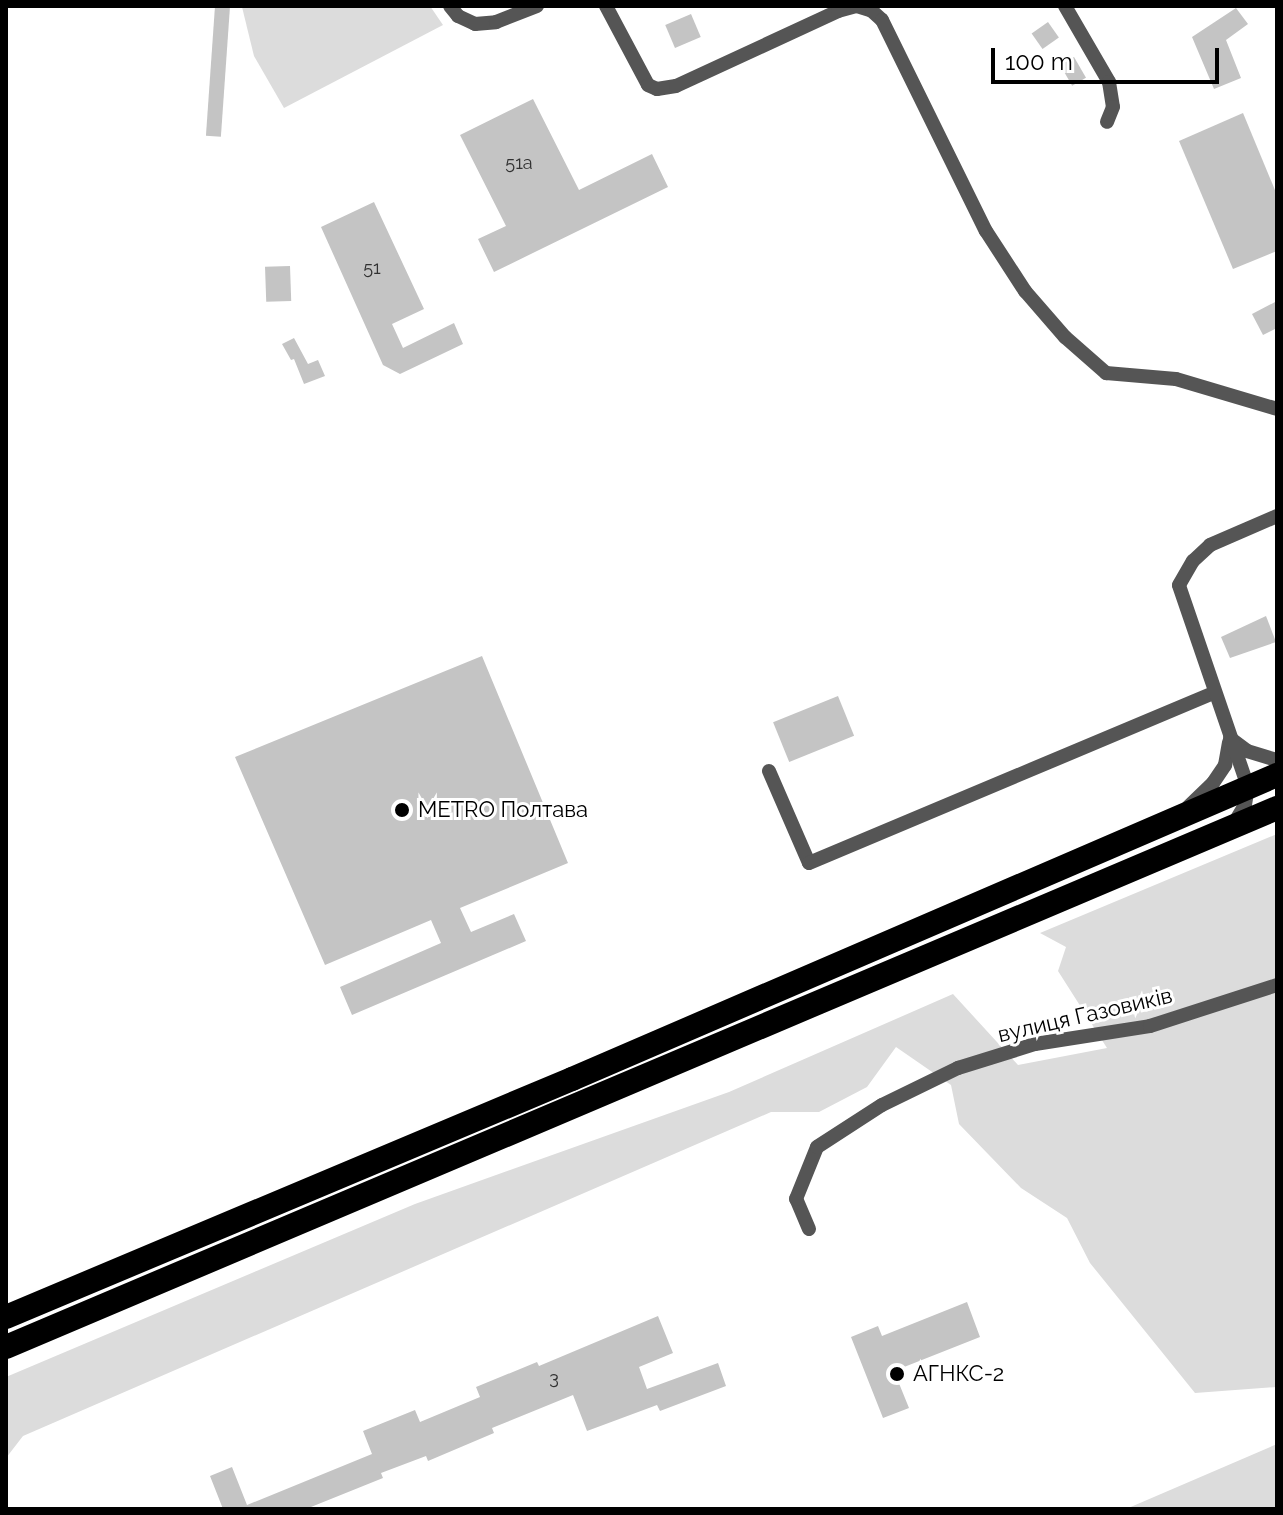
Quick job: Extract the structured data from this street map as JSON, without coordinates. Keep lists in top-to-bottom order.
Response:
{
  "streets": {
    "street": ["вулиця Газовиків"]
  },
  "places": ["METRO Полтава", "АГНКС-2"],
  "house_numbers": ["51а", "51", "3"],
  "scale_bar": "100 m"
}
